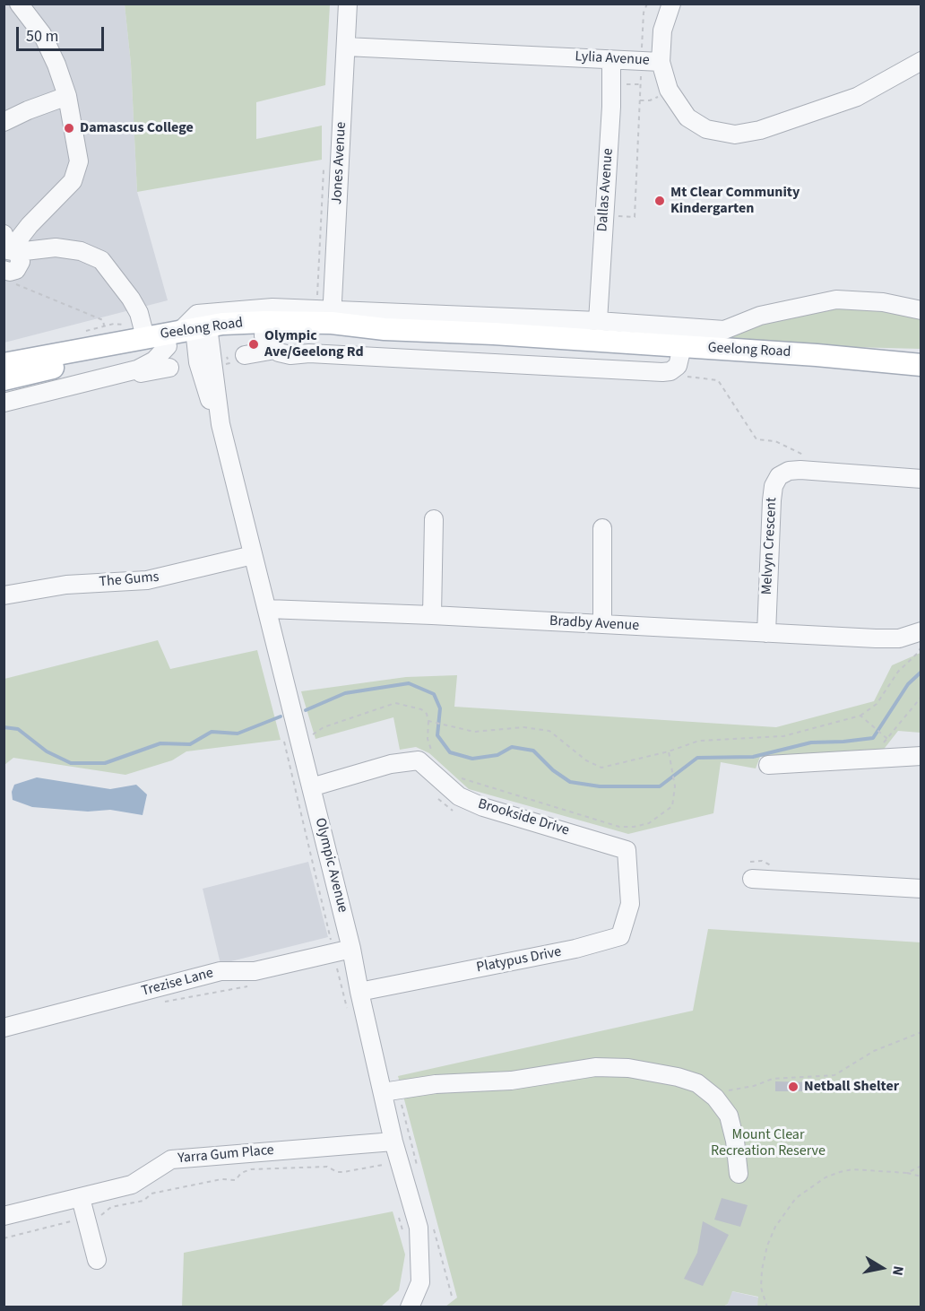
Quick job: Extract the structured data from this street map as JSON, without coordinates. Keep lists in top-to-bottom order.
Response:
{
  "streets": {
    "main road": ["Geelong Road"],
    "street": [
      "Lylia Avenue",
      "Jones Avenue",
      "Dallas Avenue",
      "Melvyn Crescent",
      "The Gums",
      "Bradby Avenue",
      "Brookside Drive",
      "Olympic Avenue",
      "Platypus Drive",
      "Trezise Lane",
      "Yarra Gum Place"
    ]
  },
  "crossings": [
    ["Lylia Avenue", "Jones Avenue"],
    ["Lylia Avenue", "Dallas Avenue"],
    ["Jones Avenue", "Geelong Road"],
    ["Geelong Road", "Olympic Avenue"],
    ["Melvyn Crescent", "Bradby Avenue"],
    ["The Gums", "Olympic Avenue"],
    ["Bradby Avenue", "Olympic Avenue"],
    ["Brookside Drive", "Olympic Avenue"],
    ["Brookside Drive", "Platypus Drive"],
    ["Olympic Avenue", "Platypus Drive"],
    ["Olympic Avenue", "Trezise Lane"],
    ["Olympic Avenue", "Yarra Gum Place"]
  ],
  "parks": ["Mount Clear Recreation Reserve"],
  "places": [
    "Damascus College",
    "Mt Clear Community Kindergarten",
    "Olympic Ave/Geelong Rd",
    "Netball Shelter"
  ],
  "scale_bar": "50 m",
  "north": "right"
}
